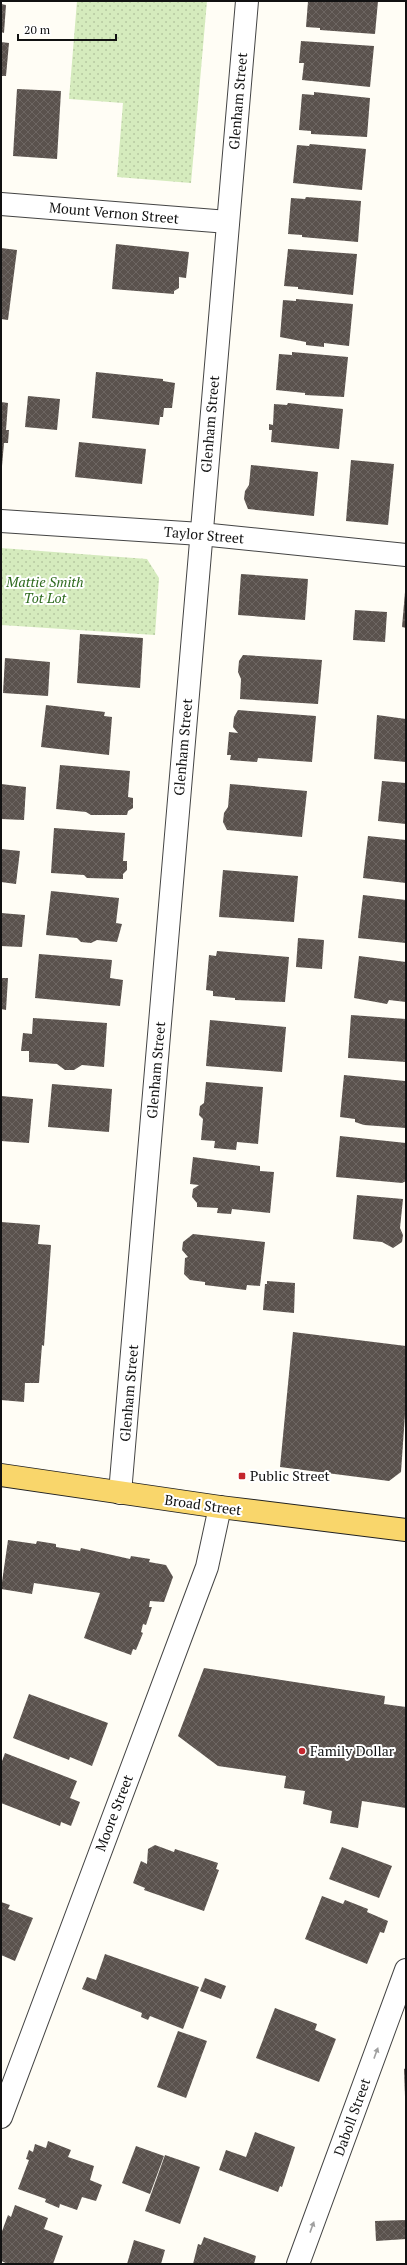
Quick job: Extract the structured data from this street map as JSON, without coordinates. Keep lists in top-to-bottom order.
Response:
{
  "streets": {
    "main road": ["Broad Street"],
    "street": [
      "Glenham Street",
      "Mount Vernon Street",
      "Taylor Street",
      "Moore Street",
      "Daboll Street"
    ]
  },
  "crossings": [
    ["Glenham Street", "Mount Vernon Street"],
    ["Glenham Street", "Taylor Street"],
    ["Glenham Street", "Broad Street"],
    ["Broad Street", "Moore Street"]
  ],
  "one_way": ["Daboll Street"],
  "parks": ["Mattie Smith Tot Lot"],
  "places": {
    "transit": ["Public Street"],
    "other": ["Family Dollar"]
  },
  "scale_bar": "20 m"
}
